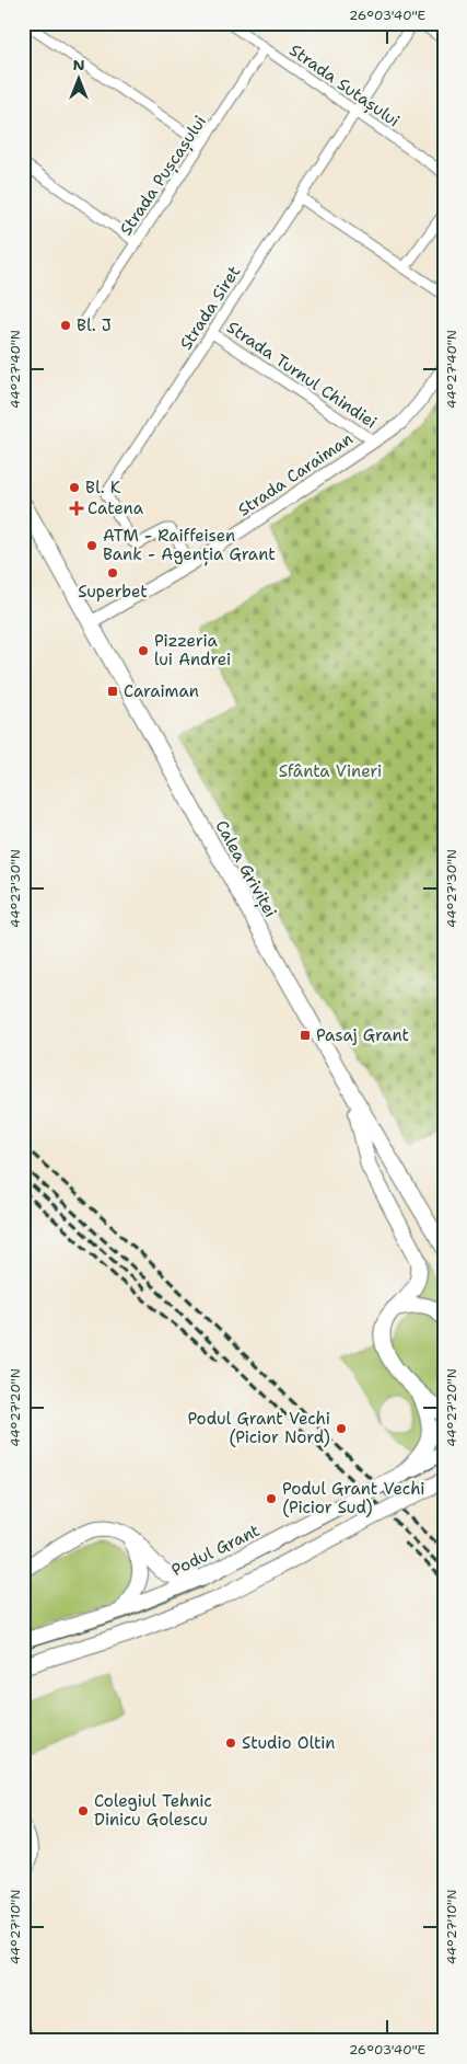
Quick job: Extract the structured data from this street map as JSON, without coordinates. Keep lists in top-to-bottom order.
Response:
{
  "streets": {
    "main road": ["Calea Griviței", "Podul Grant"],
    "street": [
      "Strada Sutașului",
      "Strada Pușcașului",
      "Strada Siret",
      "Strada Turnul Chindiei",
      "Strada Caraiman"
    ]
  },
  "crossings": [
    ["Strada Sutașului", "Strada Pușcașului"],
    ["Strada Sutașului", "Strada Siret"],
    ["Strada Siret", "Strada Turnul Chindiei"],
    ["Strada Siret", "Strada Caraiman"],
    ["Strada Turnul Chindiei", "Strada Caraiman"],
    ["Strada Caraiman", "Calea Griviței"]
  ],
  "parks": ["Sfânta Vineri"],
  "places": {
    "other": [
      "Bl. J",
      "Bl. K",
      "ATM - Raiffeisen Bank - Agenția Grant",
      "Superbet",
      "Pizzeria lui Andrei",
      "Podul Grant Vechi (Picior Nord)",
      "Podul Grant Vechi (Picior Sud)",
      "Studio Oltin",
      "Colegiul Tehnic Dinicu Golescu"
    ],
    "health": ["Catena"],
    "transit": ["Caraiman", "Pasaj Grant"]
  },
  "north": "top",
  "coordinates": [
    "26°03'40\"E",
    "44°27'40\"N",
    "44°27'30\"N",
    "44°27'20\"N",
    "44°27'10\"N"
  ]
}
